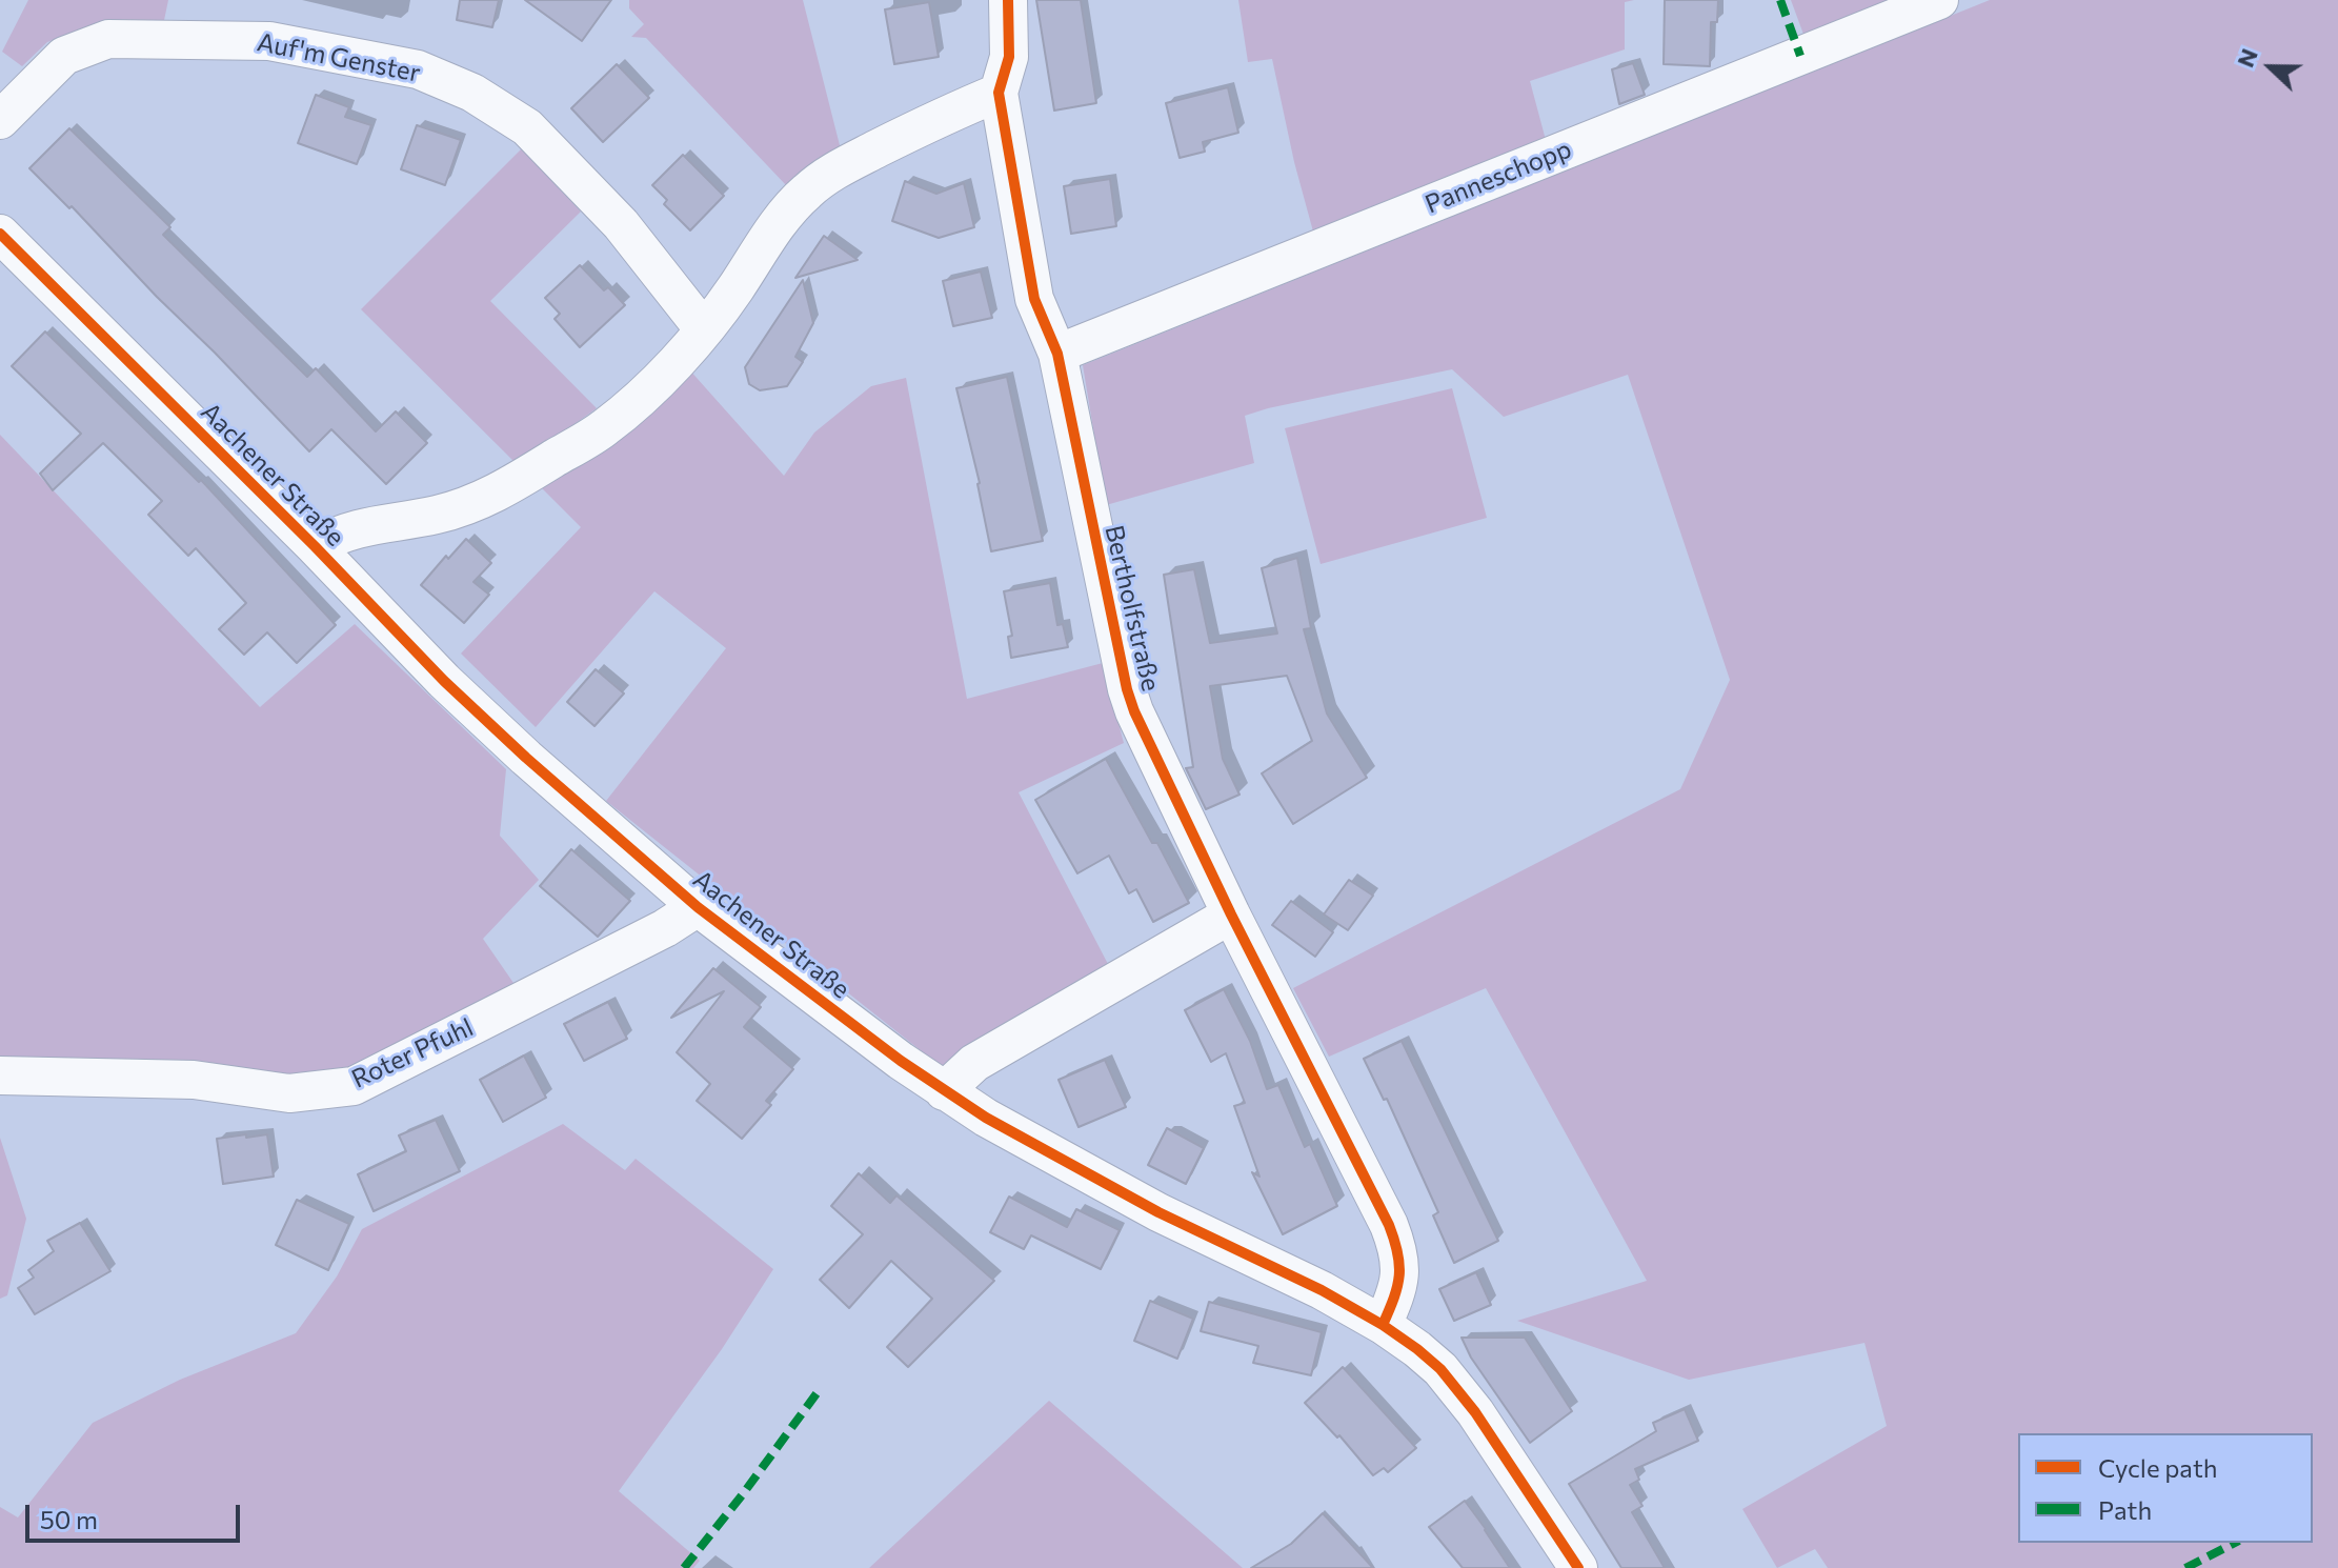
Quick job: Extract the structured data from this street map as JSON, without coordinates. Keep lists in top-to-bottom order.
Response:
{
  "streets": {
    "street": [
      "Auf'm Genster",
      "Panneschopp",
      "Aachener Straße",
      "Bertholfstraße",
      "Roter Pfuhl"
    ]
  },
  "crossings": [
    ["Panneschopp", "Bertholfstraße"],
    ["Aachener Straße", "Bertholfstraße"],
    ["Aachener Straße", "Roter Pfuhl"]
  ],
  "legend": ["Cycle path", "Path"],
  "scale_bar": "50 m",
  "north": "left"
}
